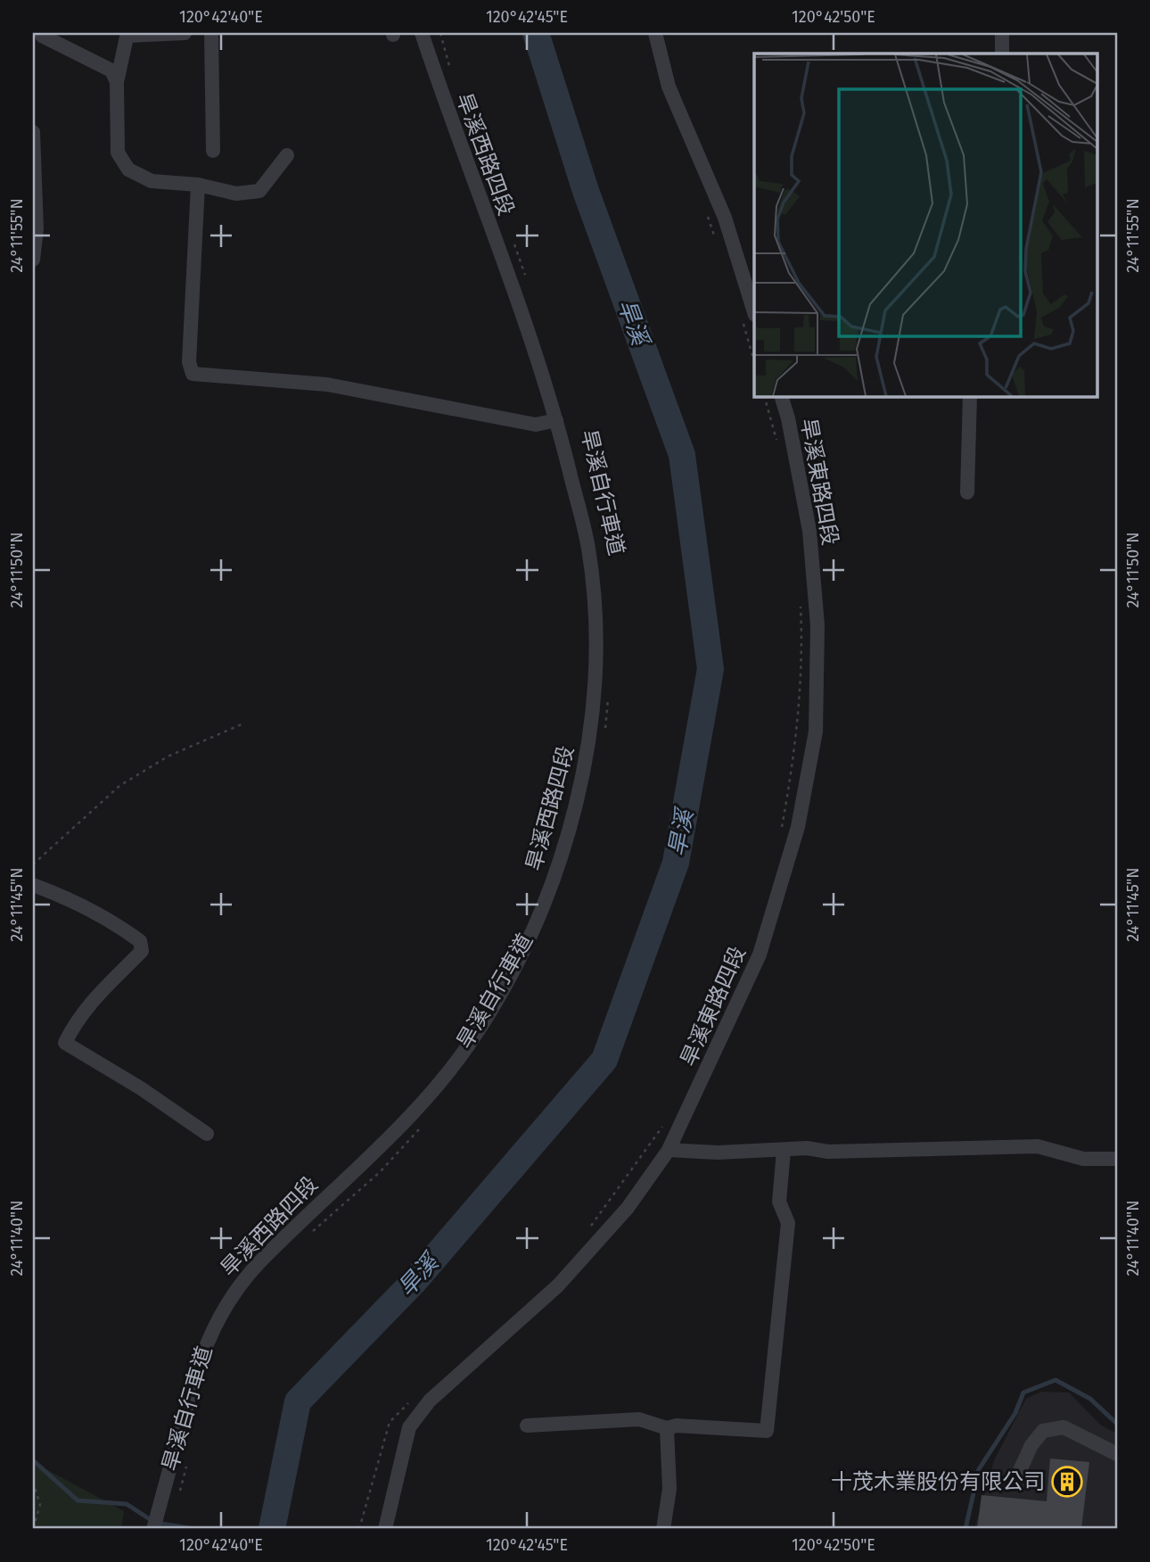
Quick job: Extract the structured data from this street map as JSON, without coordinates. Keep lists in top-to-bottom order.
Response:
{
  "streets": {
    "street": ["旱溪西路四段", "旱溪東路四段"],
    "path": ["旱溪自行車道"]
  },
  "water": ["旱溪"],
  "places": {
    "building": ["十茂木業股份有限公司"]
  },
  "coordinates": [
    "120°42'40\"E",
    "120°42'45\"E",
    "120°42'50\"E",
    "24°11'55\"N",
    "24°11'50\"N",
    "24°11'45\"N",
    "24°11'40\"N"
  ]
}
